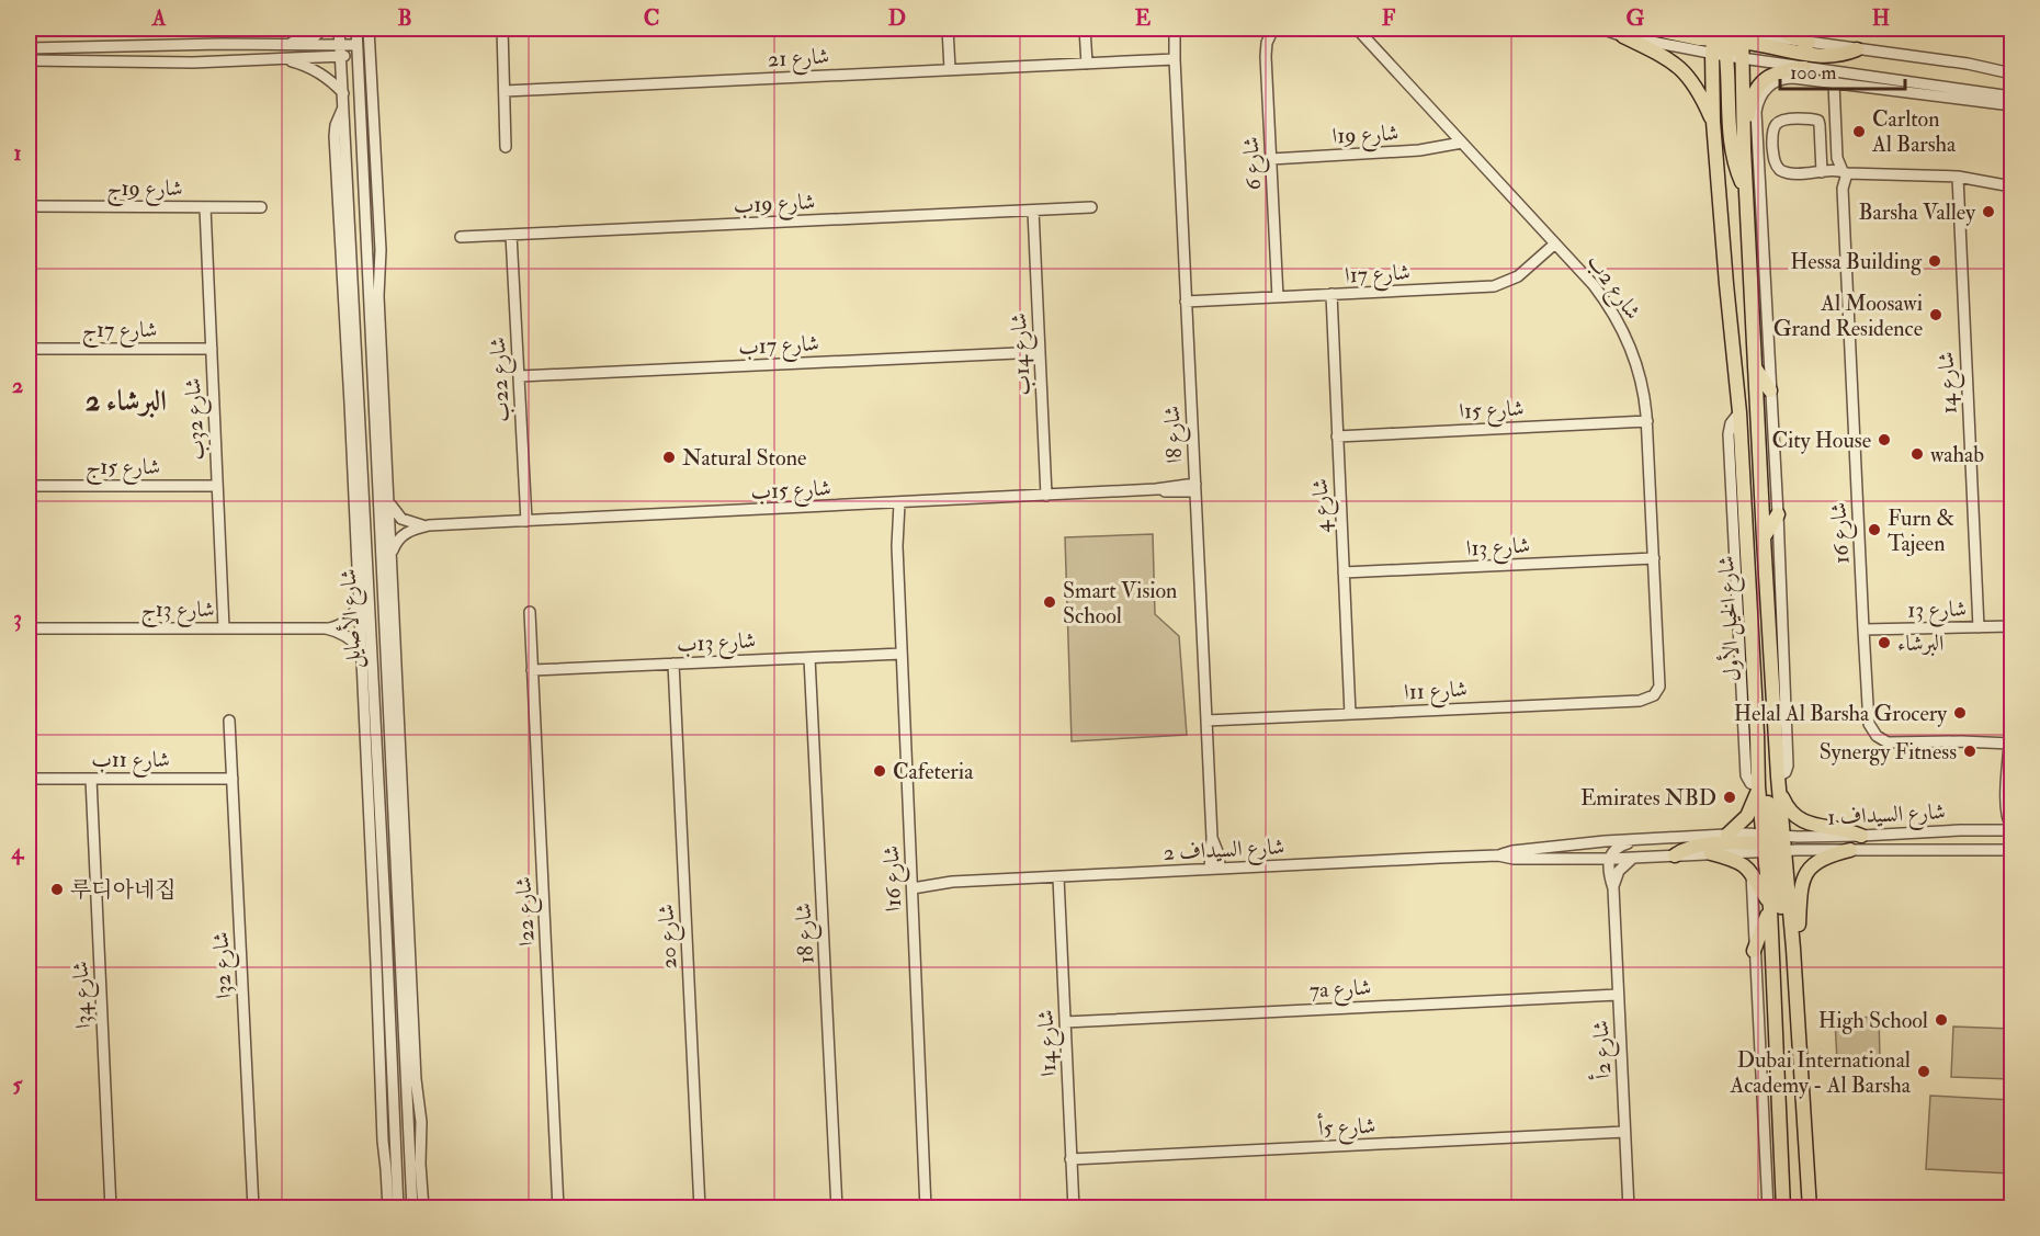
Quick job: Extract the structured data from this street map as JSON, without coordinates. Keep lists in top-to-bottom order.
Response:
{
  "streets": {
    "main road": ["شارع الخيل الأول"],
    "street": [
      "شارع 21",
      "شارع 19ا",
      "شارع 6",
      "شارع 19ج",
      "شارع 19ب",
      "شارع 17ا",
      "شارع 2ب",
      "شارع 17ج",
      "شارع 17ب",
      "شارع 14ب",
      "شارع 22ب",
      "شارع 14",
      "شارع 15ا",
      "شارع 32ب",
      "شارع 8ا",
      "شارع 15ج",
      "شارع 15ب",
      "شارع 4",
      "شارع 16",
      "شارع 13ا",
      "شارع 13ج",
      "شارع 13",
      "شارع الأصايل",
      "شارع 13ب",
      "شارع 11ا",
      "شارع 11ب",
      "شارع السيداف 1",
      "شارع السيداف 2",
      "شارع 16ا",
      "شارع 22ا",
      "شارع 18",
      "شارع 20",
      "شارع 32ا",
      "7a شارع",
      "شارع 34ا",
      "شارع 14ا",
      "شارع 2أ",
      "شارع 5أ"
    ]
  },
  "crossings": [
    ["شارع 21", "شارع 8ا"],
    ["شارع 19ا", "شارع 6"],
    ["شارع 19ا", "شارع 2ب"],
    ["شارع 6", "شارع 17ا"],
    ["شارع 19ج", "شارع 32ب"],
    ["شارع 19ب", "شارع 14ب"],
    ["شارع 19ب", "شارع 22ب"],
    ["شارع 17ا", "شارع 2ب"],
    ["شارع 17ا", "شارع 8ا"],
    ["شارع 17ا", "شارع 4"],
    ["شارع 2ب", "شارع 15ا"],
    ["شارع 2ب", "شارع 13ا"],
    ["شارع 2ب", "شارع 11ا"],
    ["شارع 17ج", "شارع 32ب"],
    ["شارع 17ب", "شارع 14ب"],
    ["شارع 17ب", "شارع 22ب"],
    ["شارع 14ب", "شارع 15ب"],
    ["شارع 22ب", "شارع 15ب"],
    ["شارع 14", "شارع 13"],
    ["شارع 15ا", "شارع 4"],
    ["شارع 32ب", "شارع 15ج"],
    ["شارع 32ب", "شارع 13ج"],
    ["شارع 8ا", "شارع 15ب"],
    ["شارع 8ا", "شارع 11ا"],
    ["شارع 8ا", "شارع السيداف 2"],
    ["شارع 15ب", "شارع 16ا"],
    ["شارع 4", "شارع 13ا"],
    ["شارع 4", "شارع 11ا"],
    ["شارع 16", "شارع 13"],
    ["شارع الخيل الأول", "شارع السيداف 1"],
    ["شارع الخيل الأول", "شارع السيداف 2"],
    ["شارع 13ب", "شارع 16ا"],
    ["شارع 13ب", "شارع 22ا"],
    ["شارع 13ب", "شارع 18"],
    ["شارع 13ب", "شارع 20"],
    ["شارع 11ب", "شارع 32ا"],
    ["شارع 11ب", "شارع 34ا"],
    ["شارع السيداف 1", "شارع السيداف 2"],
    ["شارع السيداف 2", "شارع 16ا"],
    ["شارع السيداف 2", "شارع 14ا"],
    ["شارع السيداف 2", "شارع 2أ"],
    ["7a شارع", "شارع 14ا"],
    ["7a شارع", "شارع 2أ"],
    ["شارع 14ا", "شارع 5أ"],
    ["شارع 2أ", "شارع 5أ"]
  ],
  "districts": ["البرشاء 2"],
  "places": [
    "Carlton Al Barsha",
    "Barsha Valley",
    "Hessa Building",
    "Al Moosawi Grand Residence",
    "City House",
    "wahab",
    "Natural Stone",
    "Furn & Tajeen",
    "Smart Vision School",
    "البرشاء",
    "Helal Al Barsha Grocery",
    "Synergy Fitness",
    "Cafeteria",
    "Emirates NBD",
    "루디아네집",
    "High School",
    "Dubai International Academy - Al Barsha"
  ],
  "scale_bar": "100 m",
  "grid": {
    "columns": [
      "A",
      "B",
      "C",
      "D",
      "E",
      "F",
      "G",
      "H"
    ],
    "rows": [
      "1",
      "2",
      "3",
      "4",
      "5"
    ]
  }
}
